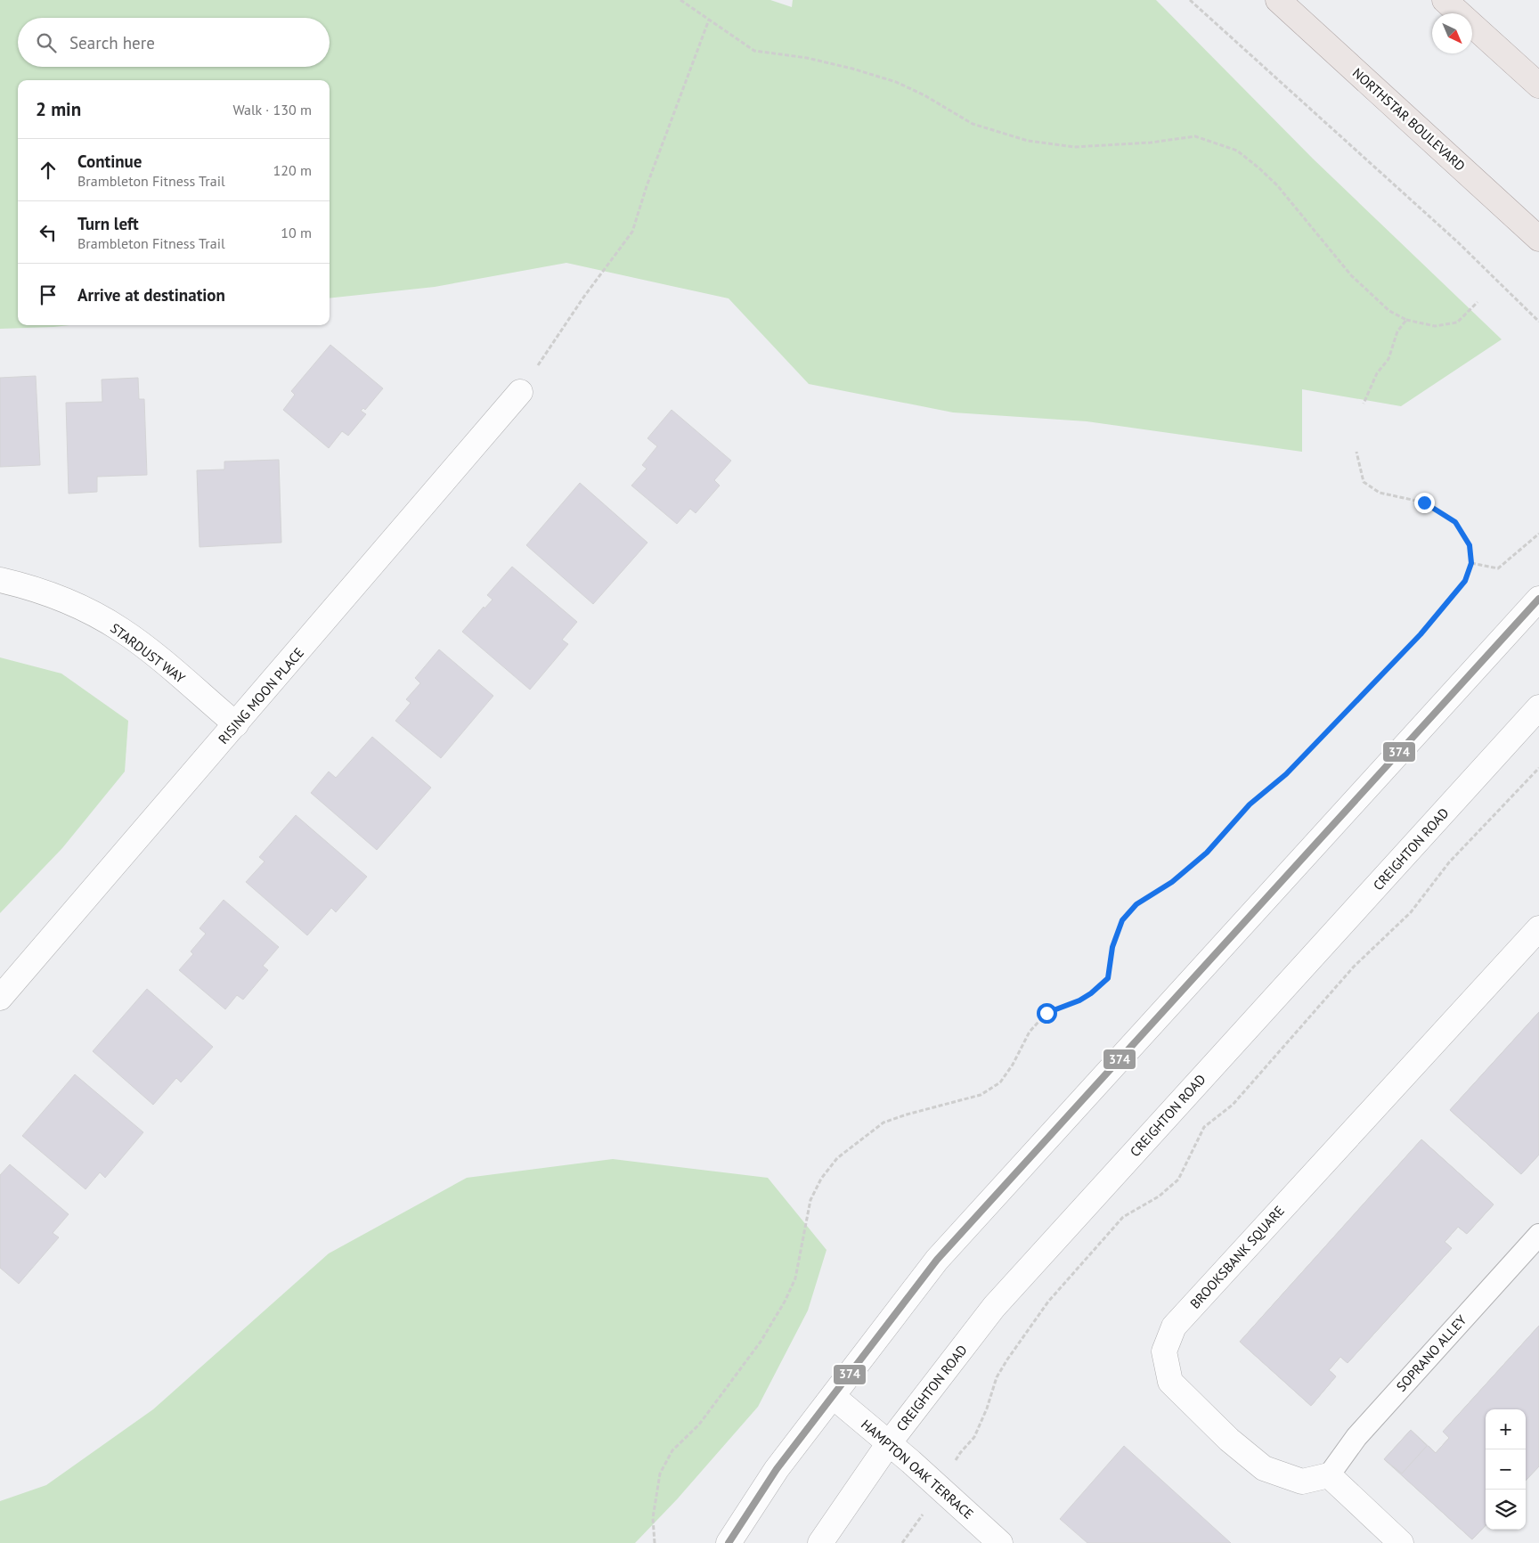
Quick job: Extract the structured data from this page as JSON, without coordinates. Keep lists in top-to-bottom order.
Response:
{
  "streets": {
    "main road": ["NORTHSTAR BOULEVARD"],
    "street": [
      "STARDUST WAY",
      "RISING MOON PLACE",
      "CREIGHTON ROAD",
      "BROOKSBANK SQUARE",
      "HAMPTON OAK TERRACE"
    ],
    "lane": ["SOPRANO ALLEY"]
  },
  "crossings": [
    ["STARDUST WAY", "RISING MOON PLACE"],
    ["CREIGHTON ROAD", "HAMPTON OAK TERRACE"],
    ["BROOKSBANK SQUARE", "SOPRANO ALLEY"]
  ],
  "lines": ["transit line 374"],
  "north": "bottom right",
  "page": {
    "search": "Search here",
    "heading": ["2 min", "Walk · 130 m"],
    "list": [
      ["Continue", "Brambleton Fitness Trail", "120 m"],
      ["Turn left", "Brambleton Fitness Trail", "10 m"],
      "Arrive at destination"
    ],
    "map_buttons": ["+", "−"]
  }
}
